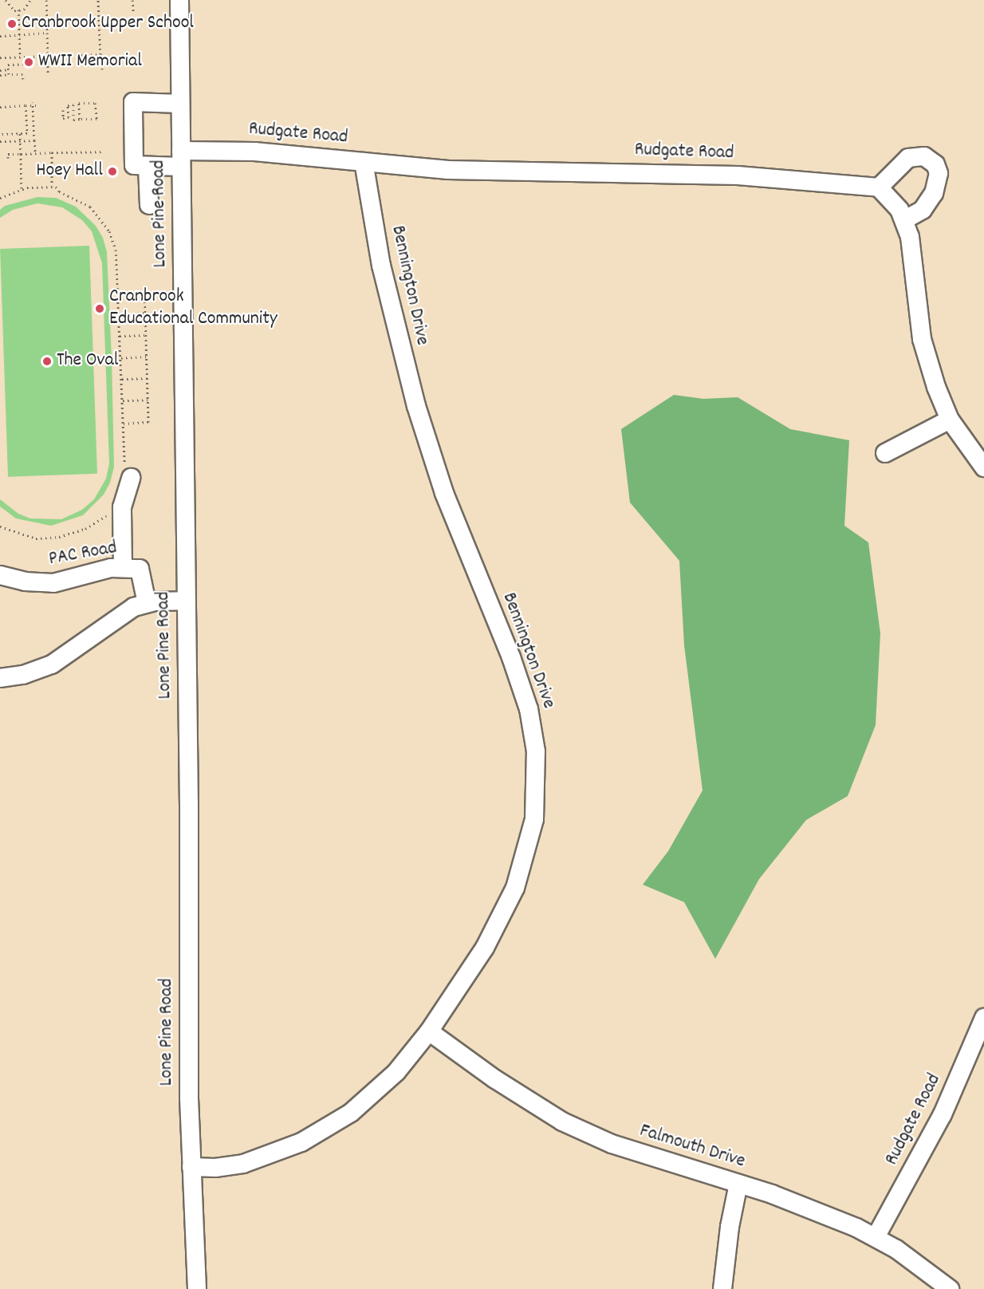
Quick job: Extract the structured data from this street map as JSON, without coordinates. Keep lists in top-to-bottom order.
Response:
{
  "streets": {
    "street": [
      "Rudgate Road",
      "Lone Pine Road",
      "Bennington Drive",
      "PAC Road",
      "Falmouth Drive"
    ]
  },
  "crossings": [
    ["Rudgate Road", "Lone Pine Road"],
    ["Rudgate Road", "Bennington Drive"],
    ["Rudgate Road", "Falmouth Drive"],
    ["Lone Pine Road", "Bennington Drive"],
    ["Bennington Drive", "Falmouth Drive"]
  ],
  "places": [
    "Cranbrook Upper School",
    "WWII Memorial",
    "Hoey Hall",
    "Cranbrook Educational Community",
    "The Oval"
  ]
}
